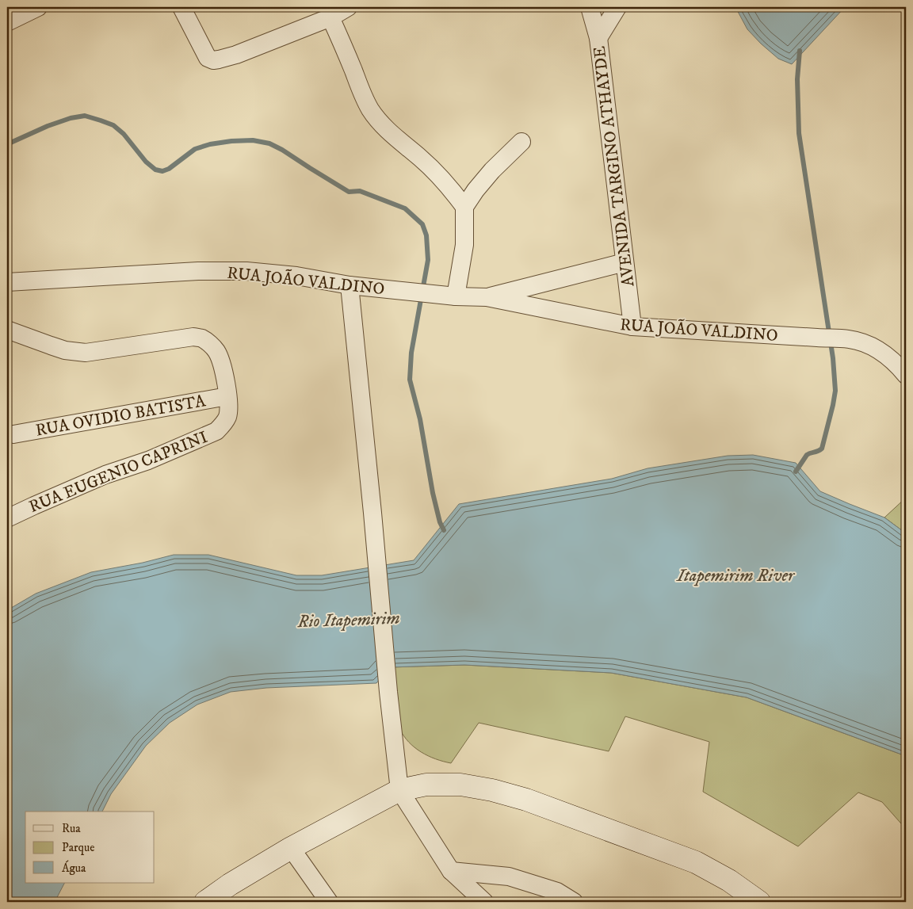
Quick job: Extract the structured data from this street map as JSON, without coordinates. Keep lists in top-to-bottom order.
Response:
{
  "streets": {
    "street": [
      "AVENIDA TARGINO ATHAYDE",
      "RUA JOÃO VALDINO",
      "RUA OVIDIO BATISTA",
      "RUA EUGENIO CAPRINI"
    ]
  },
  "crossings": [
    ["AVENIDA TARGINO ATHAYDE", "RUA JOÃO VALDINO"],
    ["RUA OVIDIO BATISTA", "RUA EUGENIO CAPRINI"]
  ],
  "water": ["Itapemirim River", "Rio Itapemirim"],
  "legend": ["Rua", "Parque", "Água"]
}
